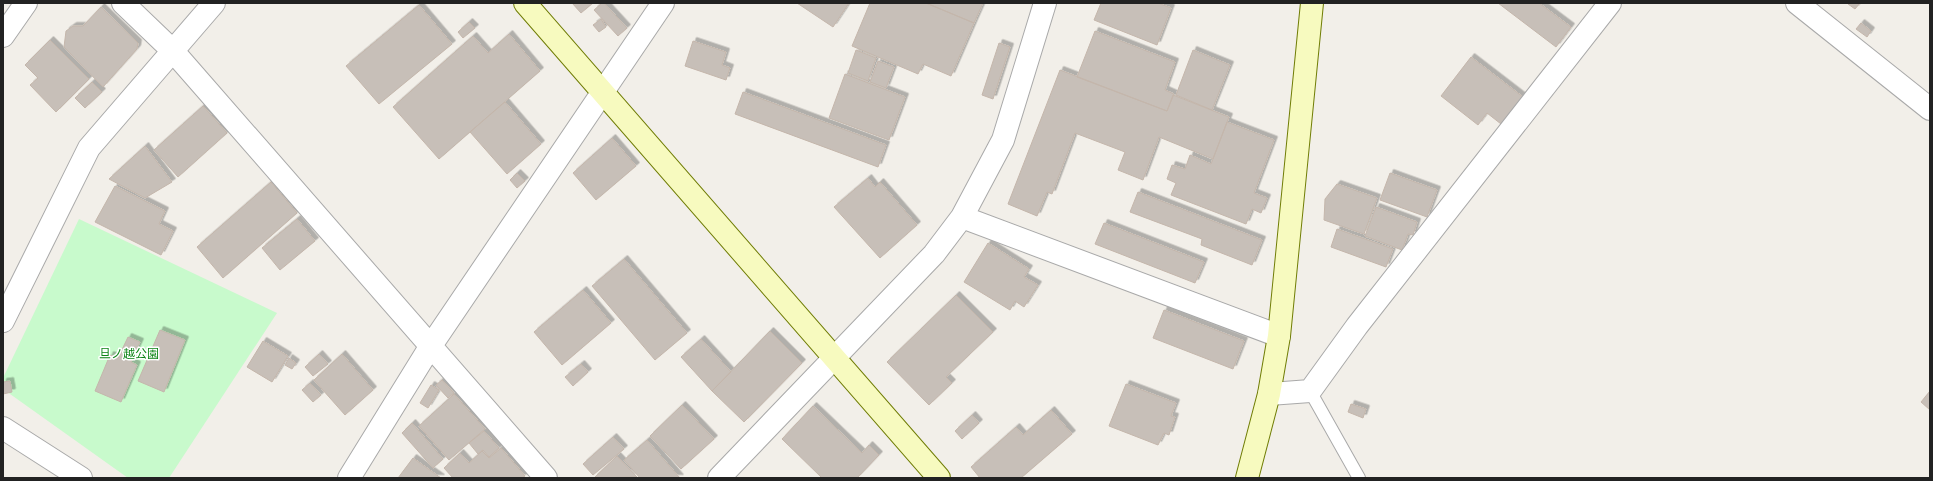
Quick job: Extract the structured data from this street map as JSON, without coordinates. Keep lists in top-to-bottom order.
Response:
{
  "parks": ["旦ノ越公園"]
}
